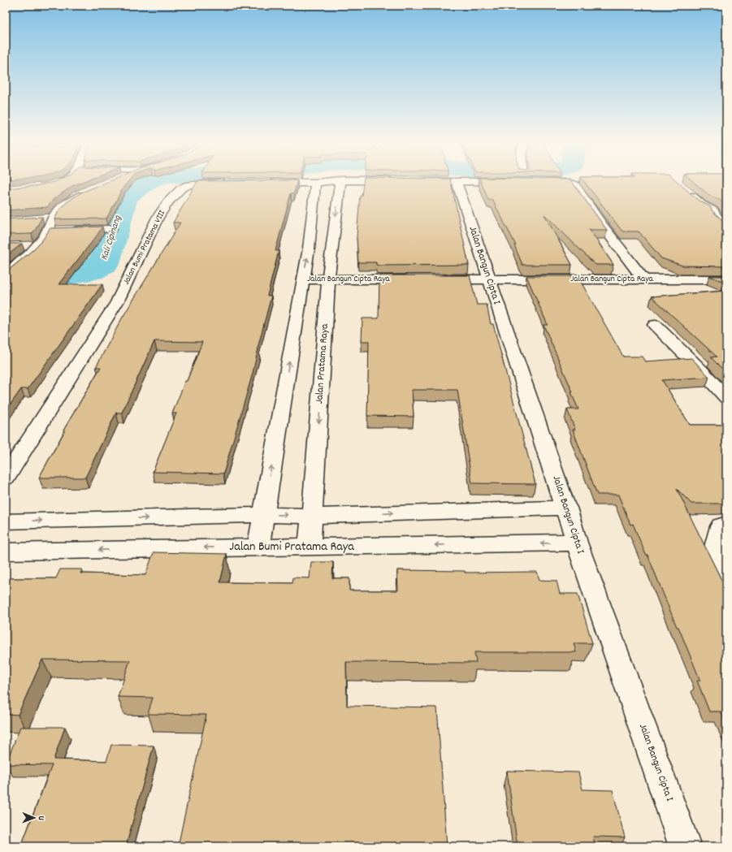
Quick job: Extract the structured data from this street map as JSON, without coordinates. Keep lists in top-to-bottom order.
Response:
{
  "streets": {
    "street": [
      "Jalan Bumi Pratama VIII",
      "Jalan Bangun Cipta I",
      "Jalan Bangun Cipta Raya",
      "Jalan Pratama Raya",
      "Jalan Bumi Pratama Raya"
    ]
  },
  "crossings": [
    ["Jalan Bangun Cipta I", "Jalan Bangun Cipta Raya"],
    ["Jalan Bangun Cipta I", "Jalan Bumi Pratama Raya"],
    ["Jalan Bangun Cipta Raya", "Jalan Pratama Raya"],
    ["Jalan Pratama Raya", "Jalan Bumi Pratama Raya"]
  ],
  "water": ["Kali Cipinang"],
  "north": "right"
}
